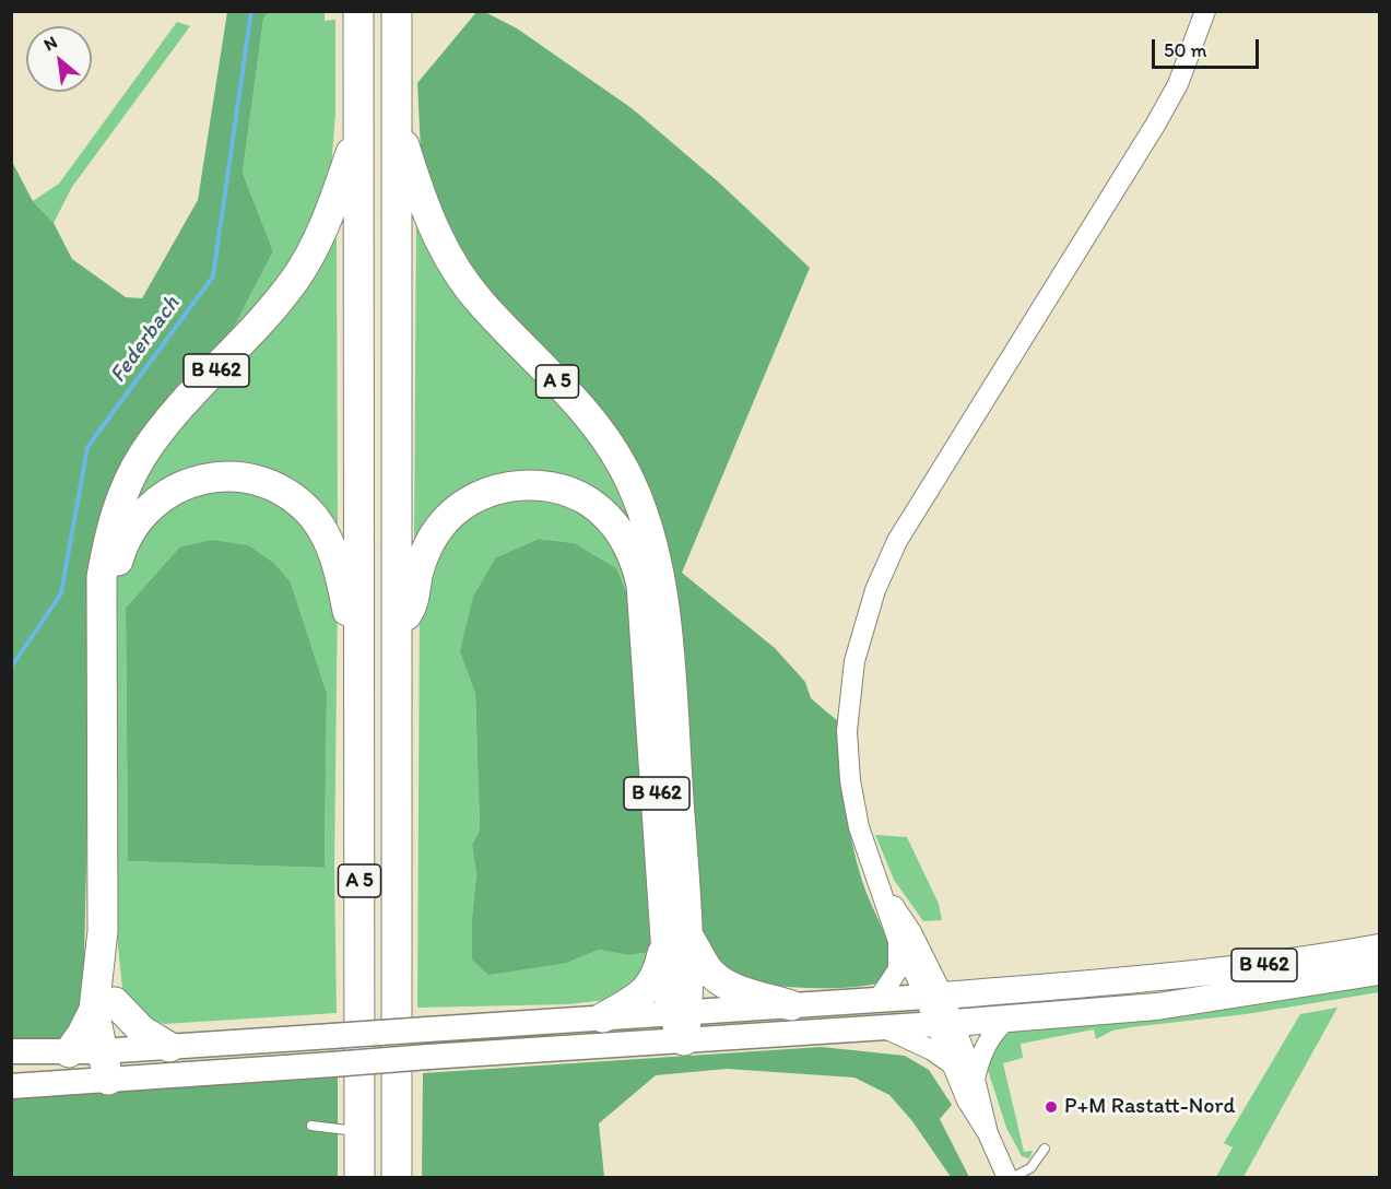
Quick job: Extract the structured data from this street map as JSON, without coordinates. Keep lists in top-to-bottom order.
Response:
{
  "streets": {
    "highway": ["B 462", "A 5"]
  },
  "crossings": [
    ["B 462", "A 5"]
  ],
  "water": ["Federbach"],
  "places": ["P+M Rastatt-Nord"],
  "scale_bar": "50 m",
  "north": "top left"
}
